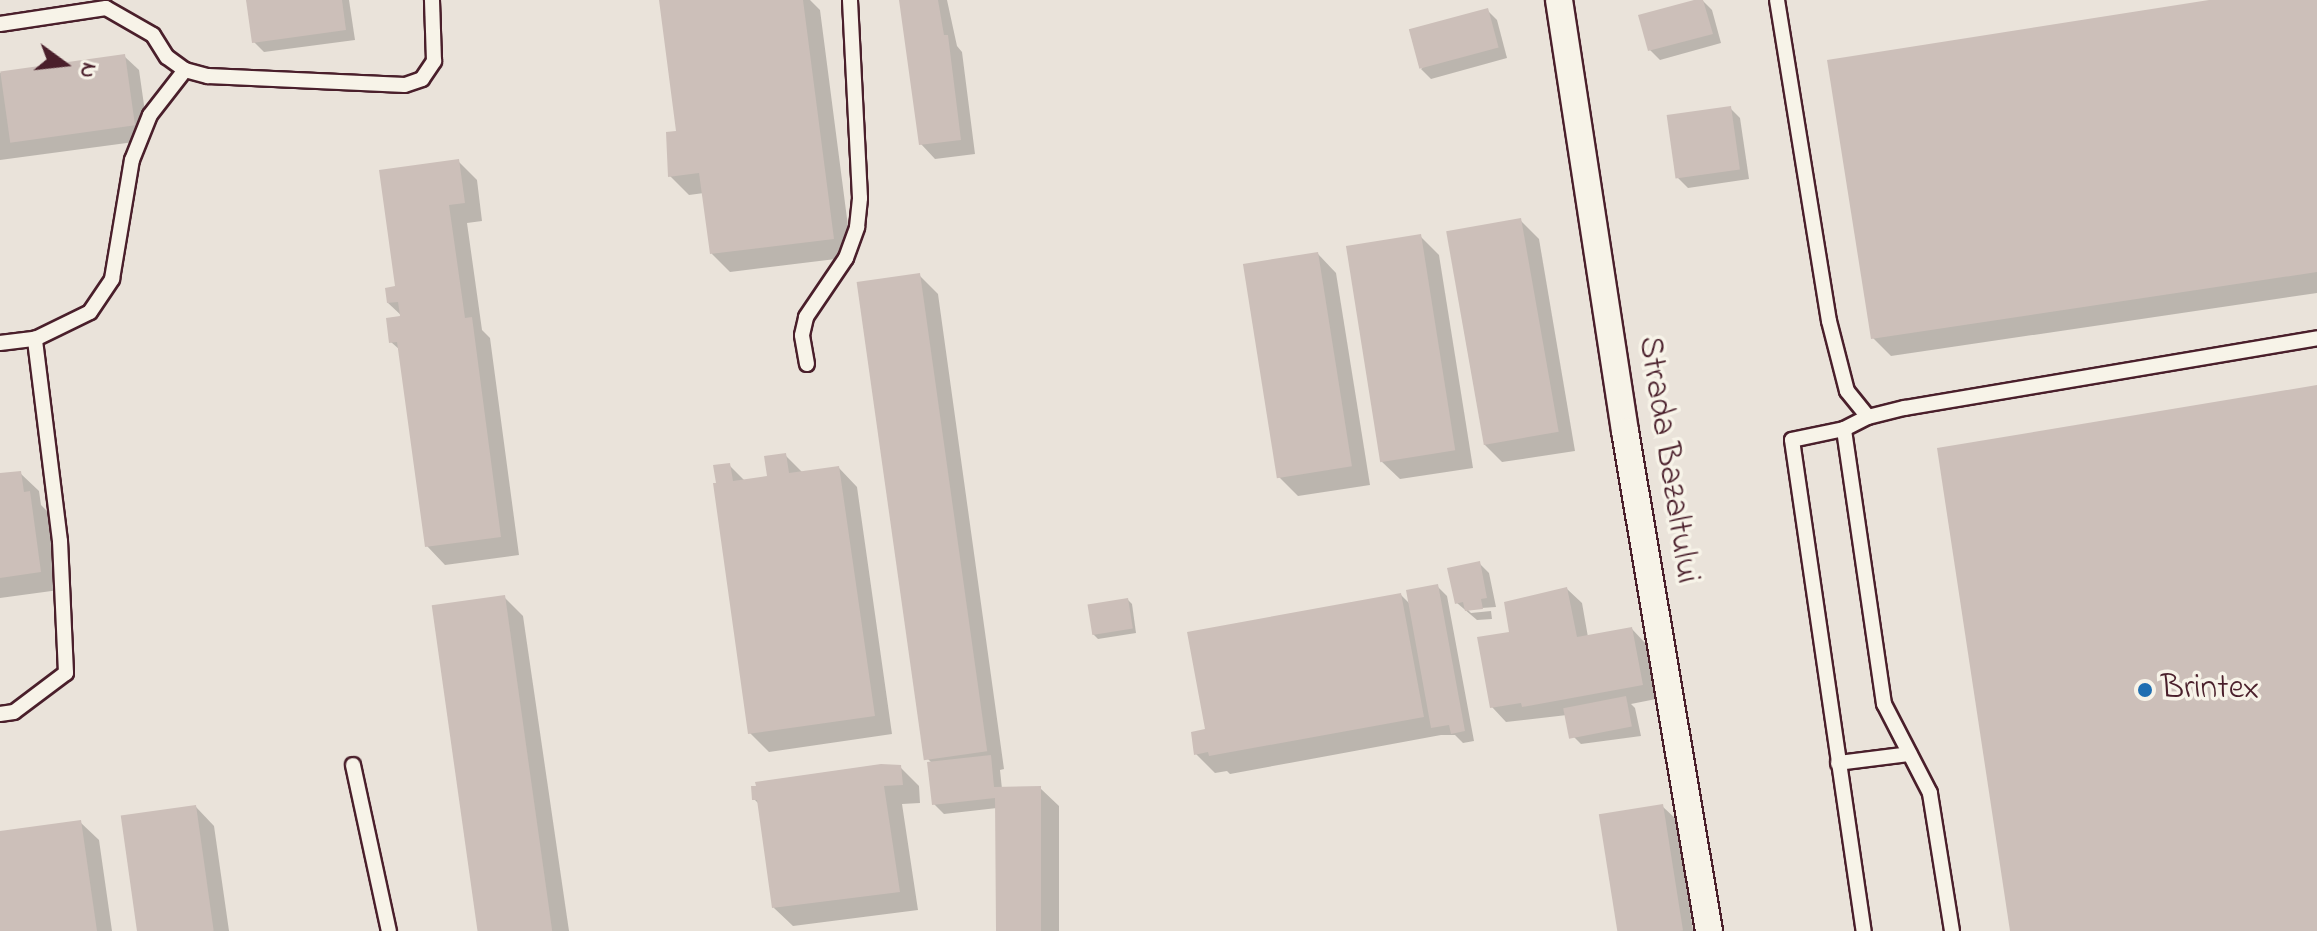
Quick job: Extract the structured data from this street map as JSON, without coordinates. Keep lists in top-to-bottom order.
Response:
{
  "streets": {
    "street": ["Strada Bazaltului"]
  },
  "places": ["Brintex"],
  "north": "right"
}
